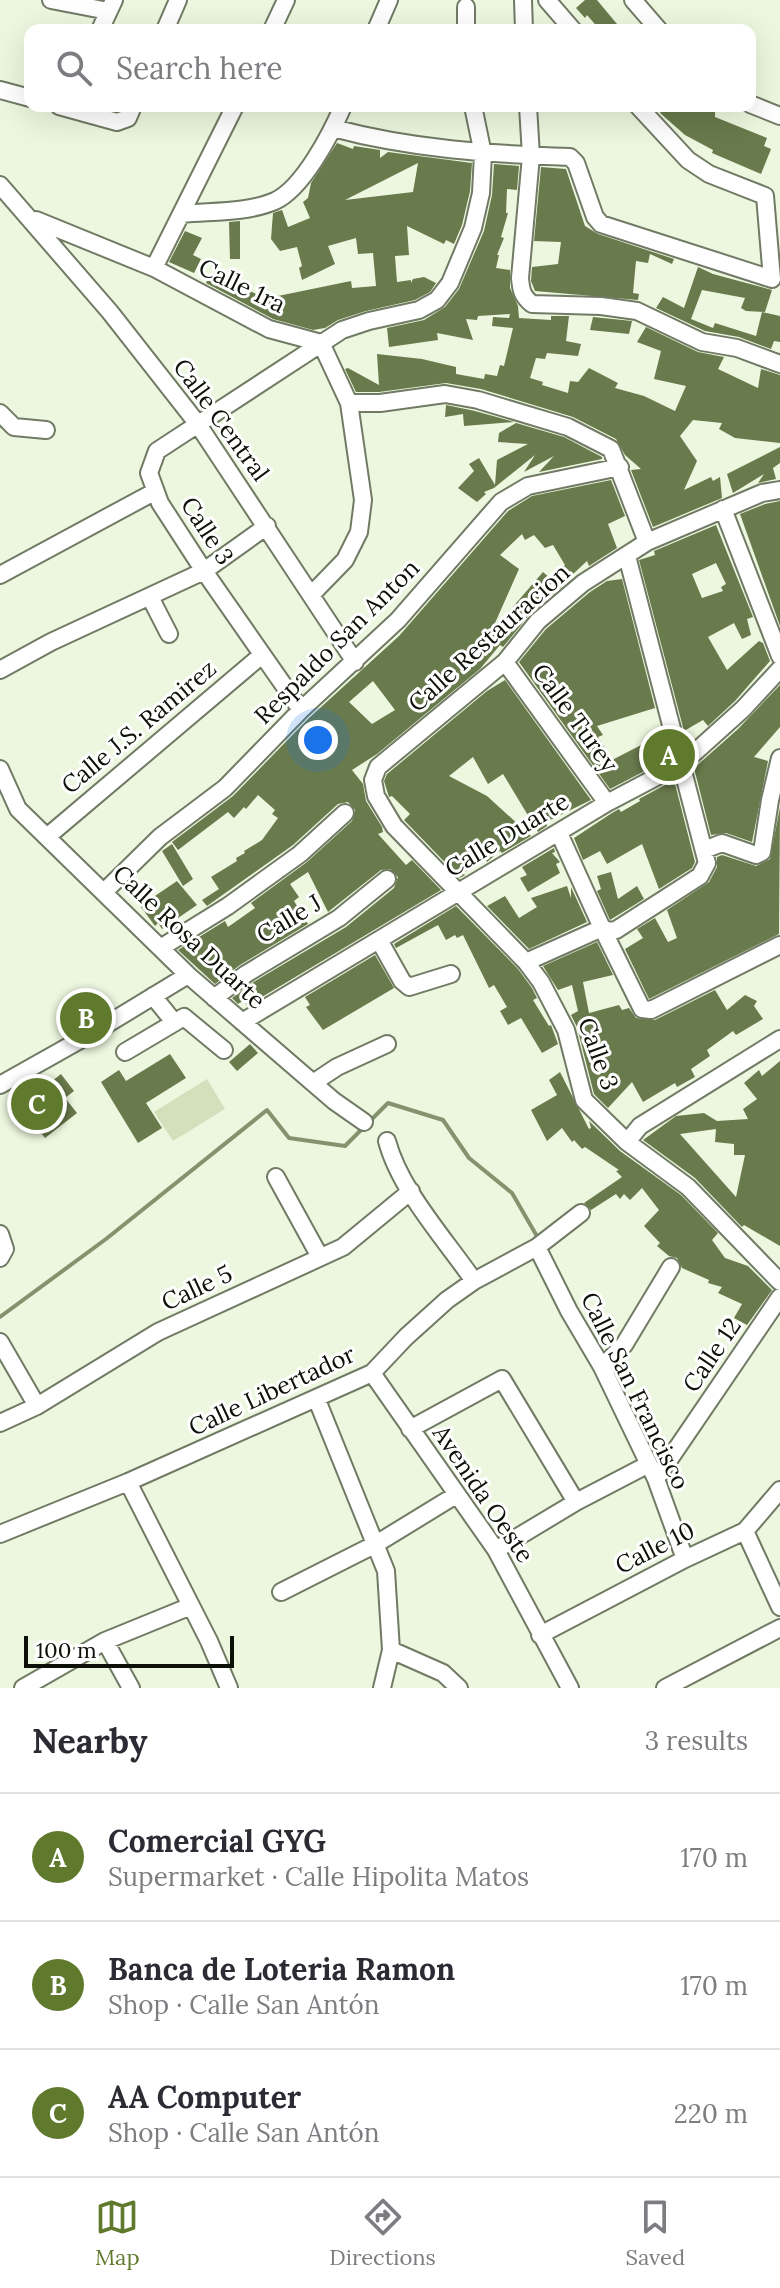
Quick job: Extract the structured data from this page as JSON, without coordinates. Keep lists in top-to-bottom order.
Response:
{
  "streets": {
    "street": [
      "Calle 1ra",
      "Calle Central",
      "Calle 3",
      "Calle Restauracion",
      "Respaldo San Anton",
      "Calle Turey",
      "Calle J.S. Ramirez",
      "Calle Duarte",
      "Calle J",
      "Calle Rosa Duarte",
      "Calle 5",
      "Calle 12",
      "Calle Libertador",
      "Calle San Francisco",
      "Avenida Oeste",
      "Calle 10"
    ]
  },
  "crossings": [
    ["Calle 1ra", "Calle Central"],
    ["Calle 1ra", "Calle 3"],
    ["Calle Central", "Calle 3"],
    ["Calle Central", "Respaldo San Anton"],
    ["Calle 3", "Calle Restauracion"],
    ["Calle 3", "Respaldo San Anton"],
    ["Calle 3", "Calle J.S. Ramirez"],
    ["Calle 3", "Calle Duarte"],
    ["Calle Restauracion", "Calle Turey"],
    ["Respaldo San Anton", "Calle Rosa Duarte"],
    ["Calle Turey", "Calle Duarte"],
    ["Calle J.S. Ramirez", "Calle Rosa Duarte"],
    ["Calle Duarte", "Calle Rosa Duarte"],
    ["Calle J", "Calle Rosa Duarte"],
    ["Calle 12", "Calle San Francisco"],
    ["Calle 12", "Avenida Oeste"],
    ["Calle Libertador", "Calle San Francisco"],
    ["Calle Libertador", "Avenida Oeste"],
    ["Calle San Francisco", "Calle 10"],
    ["Avenida Oeste", "Calle 10"]
  ],
  "scale_bar": "100 m",
  "page": {
    "search": "Search here",
    "pins": ["A", "B", "C"],
    "scale": "100 m",
    "heading": ["Nearby", "3 results"],
    "list": [
      {
        "mark": "A",
        "name": "Comercial GYG",
        "note": "Supermarket · Calle Hipolita Matos",
        "value": "170 m"
      },
      {
        "mark": "B",
        "name": "Banca de Loteria Ramon",
        "note": "Shop · Calle San Antón",
        "value": "170 m"
      },
      {
        "mark": "C",
        "name": "AA Computer",
        "note": "Shop · Calle San Antón",
        "value": "220 m"
      }
    ],
    "nav": ["Map", "Directions", "Saved"]
  }
}
